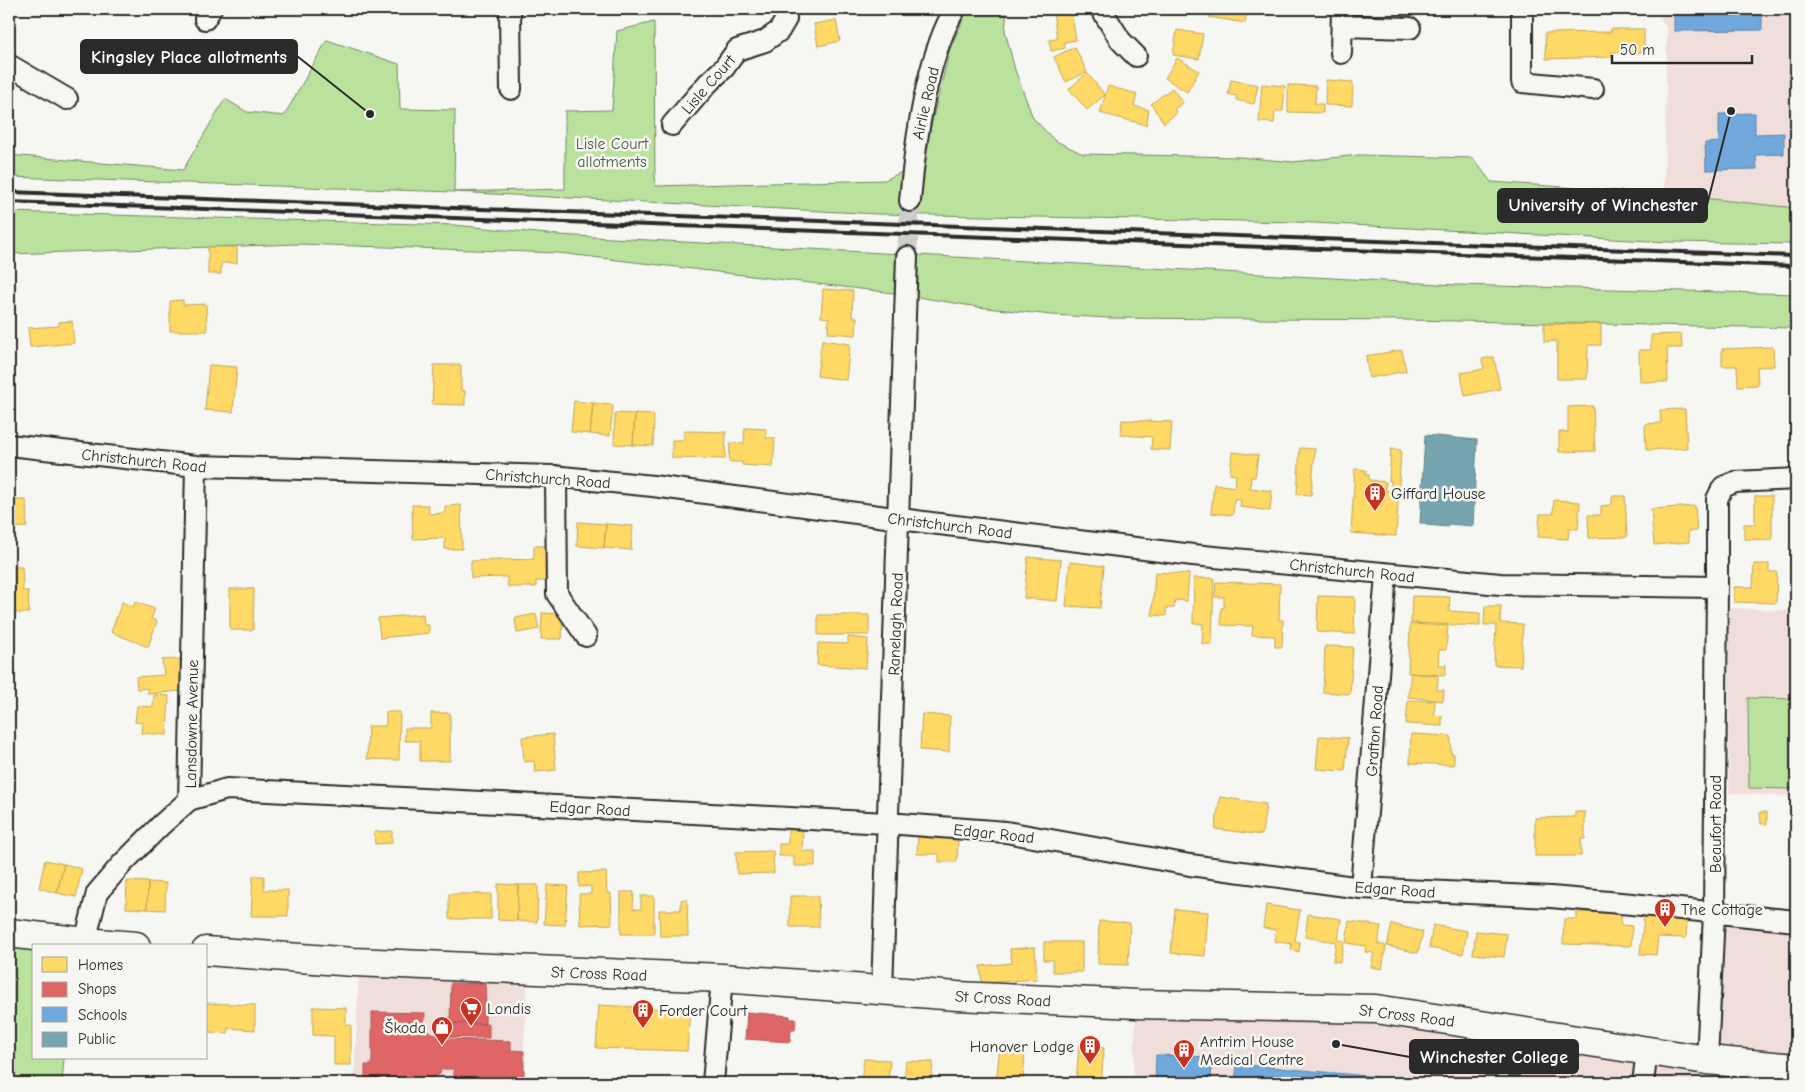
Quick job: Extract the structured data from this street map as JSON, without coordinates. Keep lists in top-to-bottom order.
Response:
{
  "streets": {
    "main road": ["St Cross Road"],
    "street": [
      "Lisle Court",
      "Airlie Road",
      "Christchurch Road",
      "Ranelagh Road",
      "Lansdowne Avenue",
      "Grafton Road",
      "Edgar Road",
      "Beaufort Road"
    ]
  },
  "crossings": [
    ["Christchurch Road", "Ranelagh Road"],
    ["Christchurch Road", "Lansdowne Avenue"],
    ["Christchurch Road", "Grafton Road"],
    ["Christchurch Road", "Beaufort Road"],
    ["Ranelagh Road", "Edgar Road"],
    ["Ranelagh Road", "St Cross Road"],
    ["Lansdowne Avenue", "Edgar Road"],
    ["Grafton Road", "Edgar Road"],
    ["Edgar Road", "Beaufort Road"],
    ["Beaufort Road", "St Cross Road"]
  ],
  "parks": ["Lisle Court allotments"],
  "places": {
    "other": ["University of Winchester", "Kingsley Place allotments", "Winchester College"],
    "building": [
      "Giffard House",
      "The Cottage",
      "Forder Court",
      "Hanover Lodge",
      "Antrim House Medical Centre"
    ],
    "supermarket": ["Londis"],
    "shop": ["Škoda"]
  },
  "legend": [
    "Homes",
    "Shops",
    "Schools",
    "Public"
  ],
  "scale_bar": "50 m"
}
